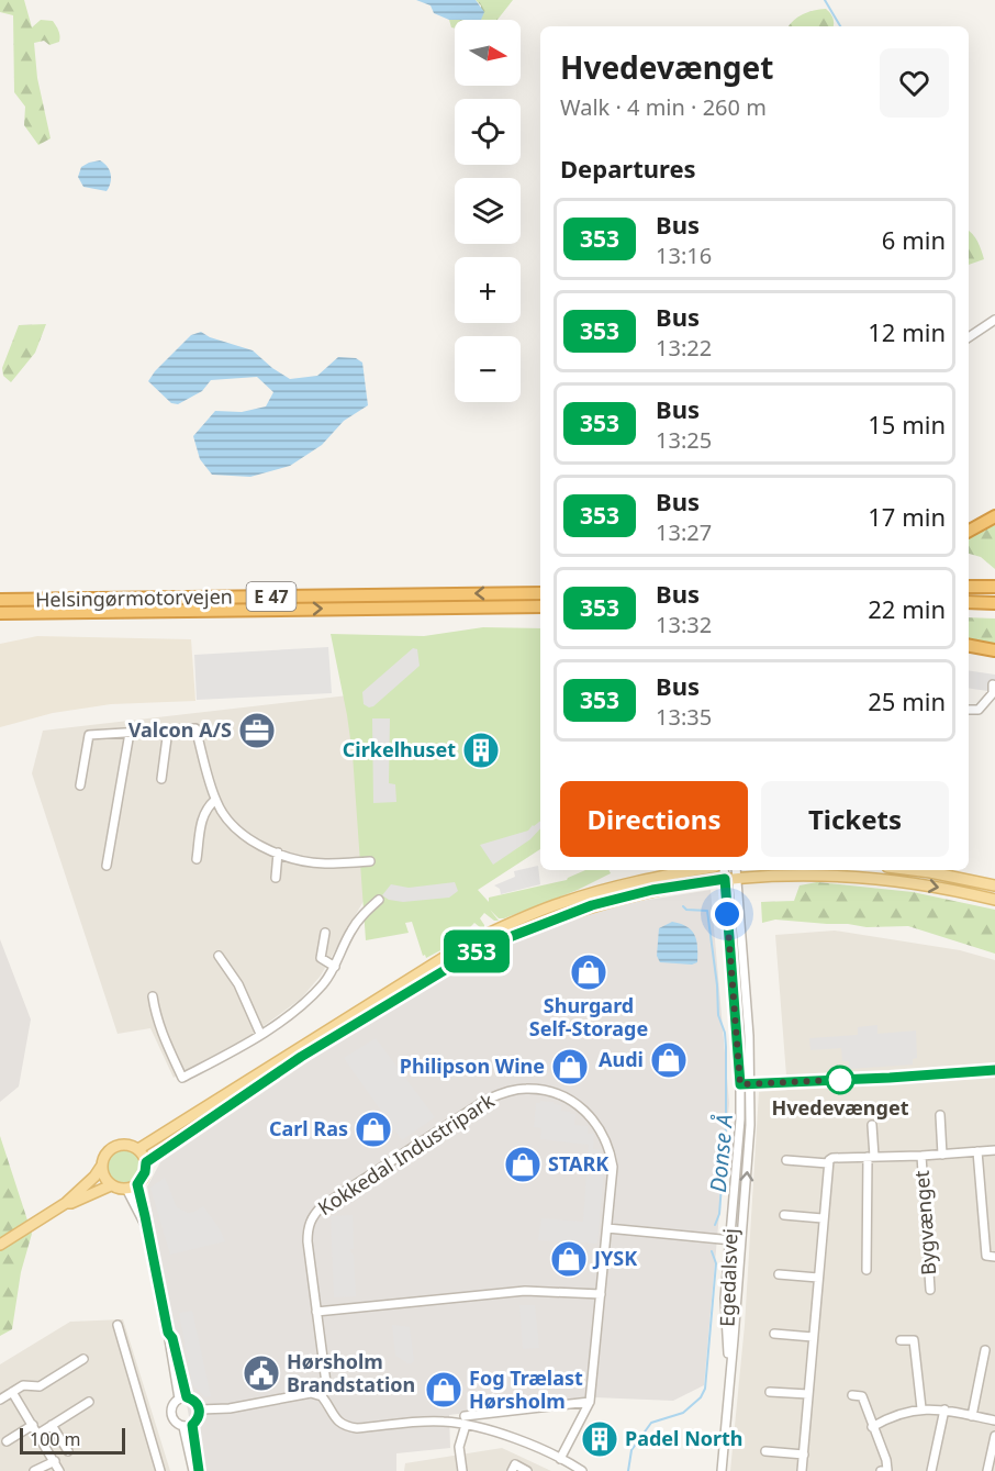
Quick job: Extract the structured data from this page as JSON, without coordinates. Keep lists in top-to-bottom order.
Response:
{
  "streets": {
    "highway": ["E 47", "Helsingørmotorvejen"],
    "street": ["Kokkedal Industripark", "Bygvænget", "Egedalsvej"]
  },
  "water": ["Donse Å"],
  "places": {
    "office": ["Valcon A/S"],
    "building": ["Cirkelhuset", "Padel North"],
    "shop": [
      "Shurgard Self-Storage",
      "Audi",
      "Philipson Wine",
      "Carl Ras",
      "STARK",
      "JYSK",
      "Fog Trælast Hørsholm"
    ],
    "other": ["Hvedevænget"],
    "public building": ["Hørsholm Brandstation"]
  },
  "lines": ["bus line 353"],
  "scale_bar": "100 m",
  "north": "right",
  "page": {
    "on_map": "353",
    "map_buttons": ["+", "−"],
    "heading": [
      ["Hvedevænget", "Walk · 4 min · 260 m"],
      "Departures"
    ],
    "list": [
      {
        "mark": "353",
        "name": "Bus",
        "note": "13:16",
        "value": "6 min"
      },
      {
        "mark": "353",
        "name": "Bus",
        "note": "13:22",
        "value": "12 min"
      },
      {
        "mark": "353",
        "name": "Bus",
        "note": "13:25",
        "value": "15 min"
      },
      {
        "mark": "353",
        "name": "Bus",
        "note": "13:27",
        "value": "17 min"
      },
      {
        "mark": "353",
        "name": "Bus",
        "note": "13:32",
        "value": "22 min"
      },
      {
        "mark": "353",
        "name": "Bus",
        "note": "13:35",
        "value": "25 min"
      }
    ],
    "buttons": ["Directions", "Tickets"],
    "scale": "100 m"
  }
}
